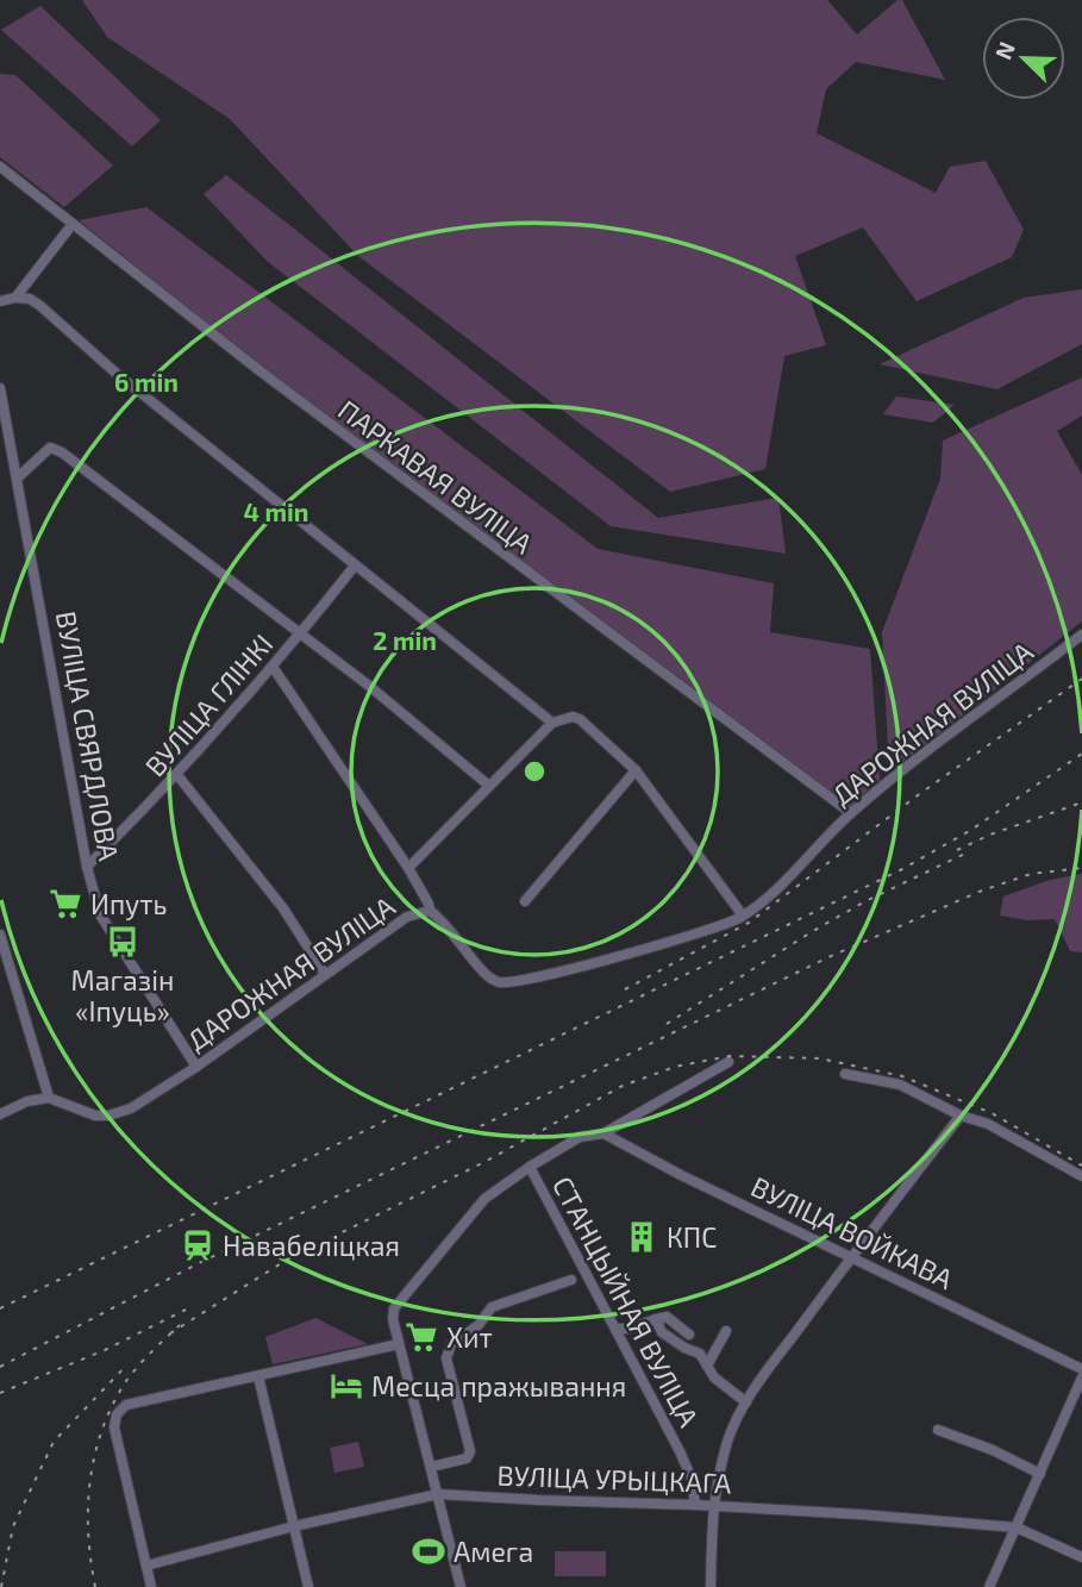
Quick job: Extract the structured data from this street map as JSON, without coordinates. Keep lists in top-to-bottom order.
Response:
{
  "streets": {
    "street": [
      "ПАРКАВАЯ ВУЛІЦА",
      "ВУЛІЦА ГЛІНКІ",
      "ДАРОЖНАЯ ВУЛІЦА",
      "ВУЛІЦА СВЯРДЛОВА",
      "ВУЛІЦА ВОЙКАВА",
      "СТАНЦЫЙНАЯ ВУЛІЦА",
      "ВУЛІЦА УРЫЦКАГА"
    ]
  },
  "crossings": [
    ["ПАРКАВАЯ ВУЛІЦА", "ДАРОЖНАЯ ВУЛІЦА"],
    ["ВУЛІЦА ГЛІНКІ", "ВУЛІЦА СВЯРДЛОВА"],
    ["ДАРОЖНАЯ ВУЛІЦА", "ВУЛІЦА СВЯРДЛОВА"],
    ["СТАНЦЫЙНАЯ ВУЛІЦА", "ВУЛІЦА УРЫЦКАГА"]
  ],
  "places": {
    "supermarket": ["Ипуть", "Хит"],
    "bus stop": ["Магазін «Іпуць»"],
    "building": ["КПС"],
    "station": ["Навабеліцкая"],
    "hotel": ["Месца пражывання"],
    "sports": ["Амега"]
  },
  "north": "top left",
  "rings": ["6 min", "4 min", "2 min"]
}
